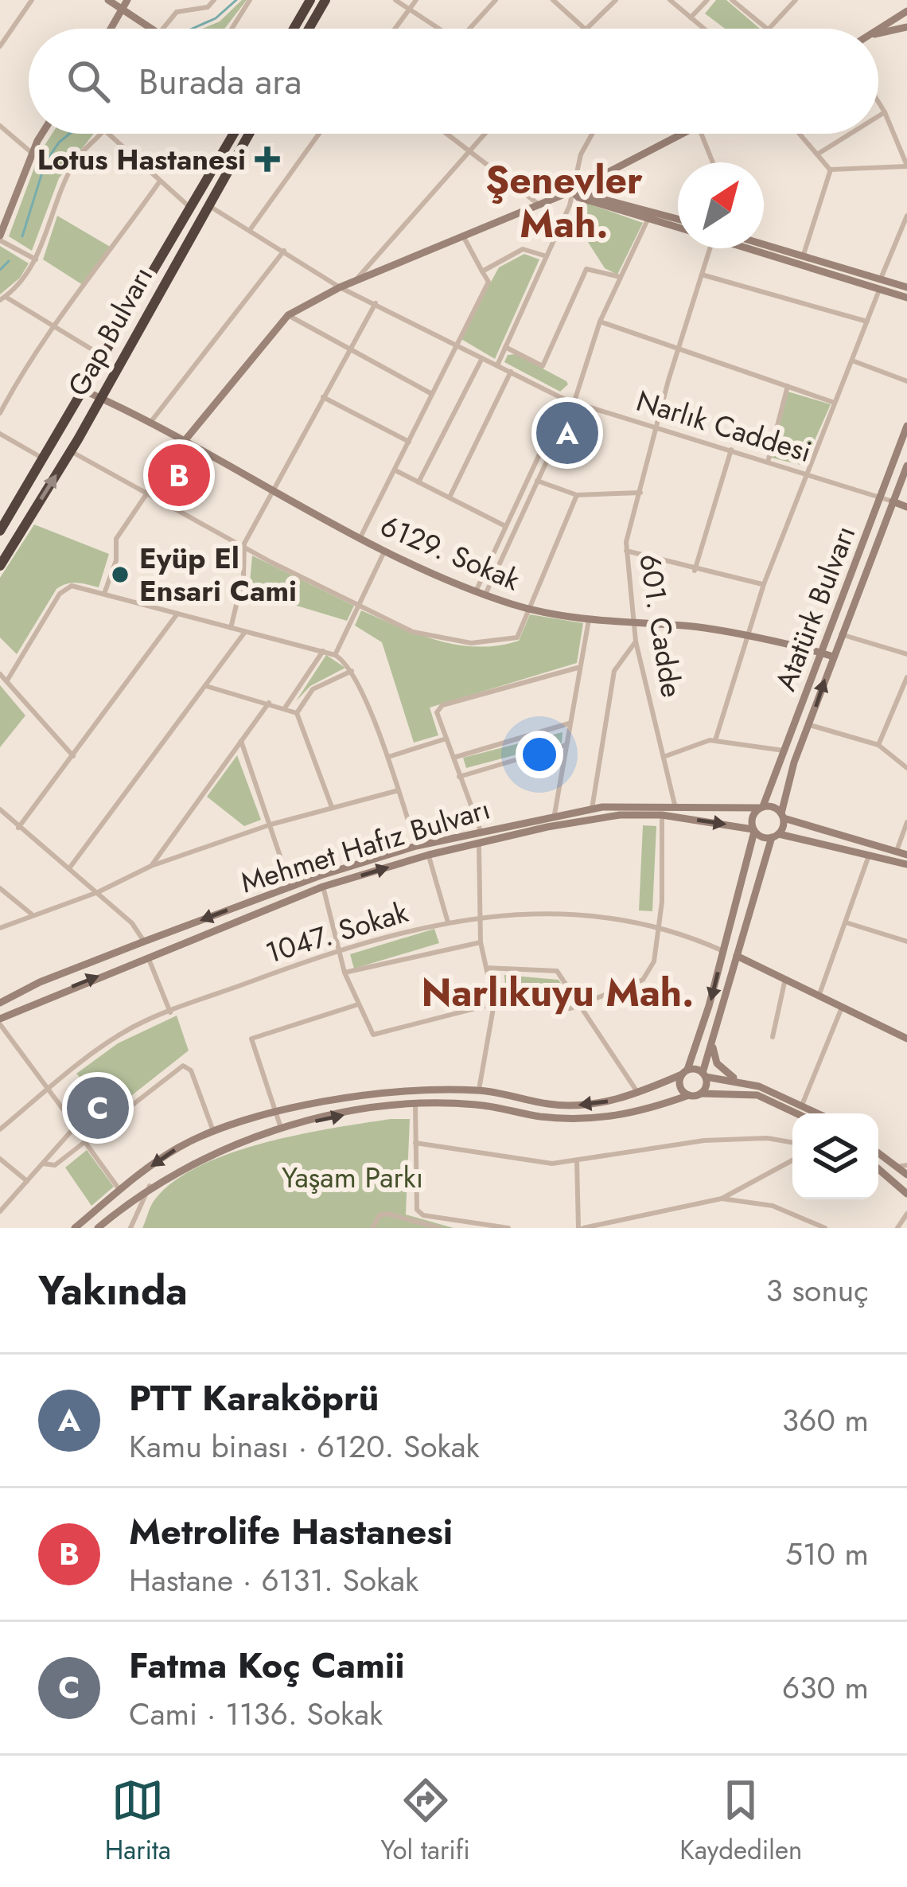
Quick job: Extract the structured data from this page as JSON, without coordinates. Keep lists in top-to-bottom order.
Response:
{
  "streets": {
    "highway": ["Gap Bulvarı"],
    "main road": ["6129. Sokak", "Atatürk Bulvarı", "Mehmet Hafız Bulvarı"],
    "street": ["Narlık Caddesi", "601. Cadde", "1047. Sokak"]
  },
  "crossings": [
    ["Gap Bulvarı", "Narlık Caddesi"],
    ["Gap Bulvarı", "6129. Sokak"],
    ["Narlık Caddesi", "Atatürk Bulvarı"],
    ["Narlık Caddesi", "601. Cadde"],
    ["6129. Sokak", "Atatürk Bulvarı"],
    ["6129. Sokak", "601. Cadde"],
    ["Atatürk Bulvarı", "Mehmet Hafız Bulvarı"],
    ["601. Cadde", "Mehmet Hafız Bulvarı"]
  ],
  "districts": ["Şenevler Mah.", "Narlıkuyu Mah."],
  "parks": ["Yaşam Parkı"],
  "places": {
    "health": ["Lotus Hastanesi"],
    "other": ["Eyüp El Ensari Cami"]
  },
  "north": "top right",
  "page": {
    "search": "Burada ara",
    "pins": ["A", "B", "C"],
    "heading": ["Yakında", "3 sonuç"],
    "list": [
      {
        "mark": "A",
        "name": "PTT Karaköprü",
        "note": "Kamu binası · 6120. Sokak",
        "value": "360 m"
      },
      {
        "mark": "B",
        "name": "Metrolife Hastanesi",
        "note": "Hastane · 6131. Sokak",
        "value": "510 m"
      },
      {
        "mark": "C",
        "name": "Fatma Koç Camii",
        "note": "Cami · 1136. Sokak",
        "value": "630 m"
      }
    ],
    "nav": ["Harita", "Yol tarifi", "Kaydedilen"]
  }
}
